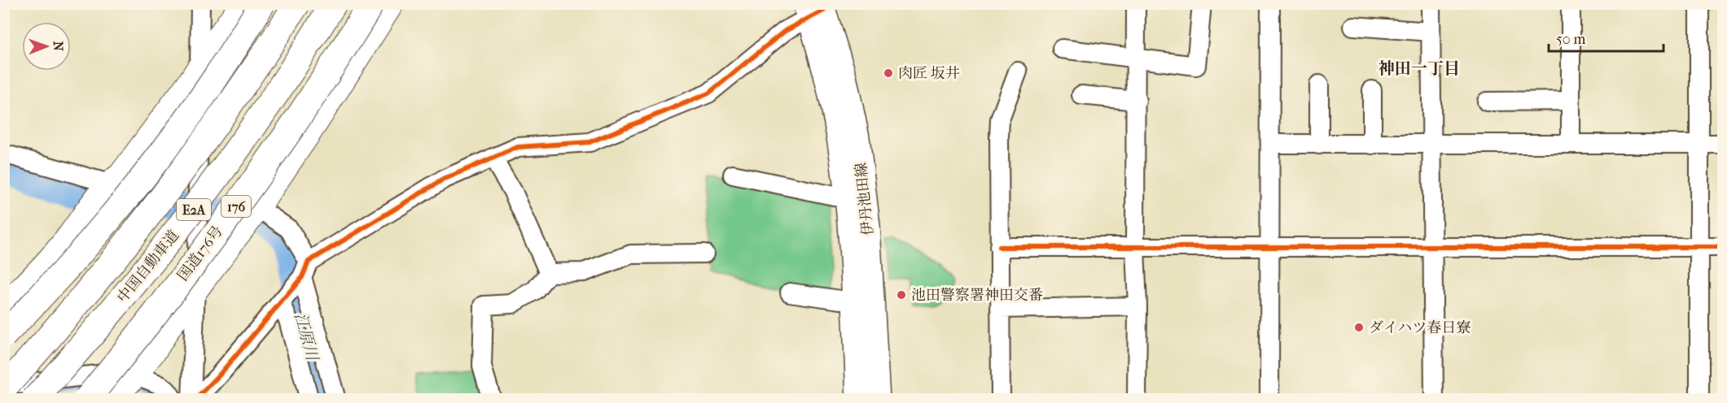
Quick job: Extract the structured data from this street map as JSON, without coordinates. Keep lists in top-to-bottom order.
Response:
{
  "streets": {
    "highway": [
      "176",
      "E2A",
      "国道176号",
      "中国自動車道"
    ],
    "main road": ["伊丹池田線"]
  },
  "districts": ["神田一丁目"],
  "water": ["江原川"],
  "places": ["肉匠 坂井", "池田警察署神田交番", "ダイハツ春日寮"],
  "scale_bar": "50 m",
  "north": "right"
}
